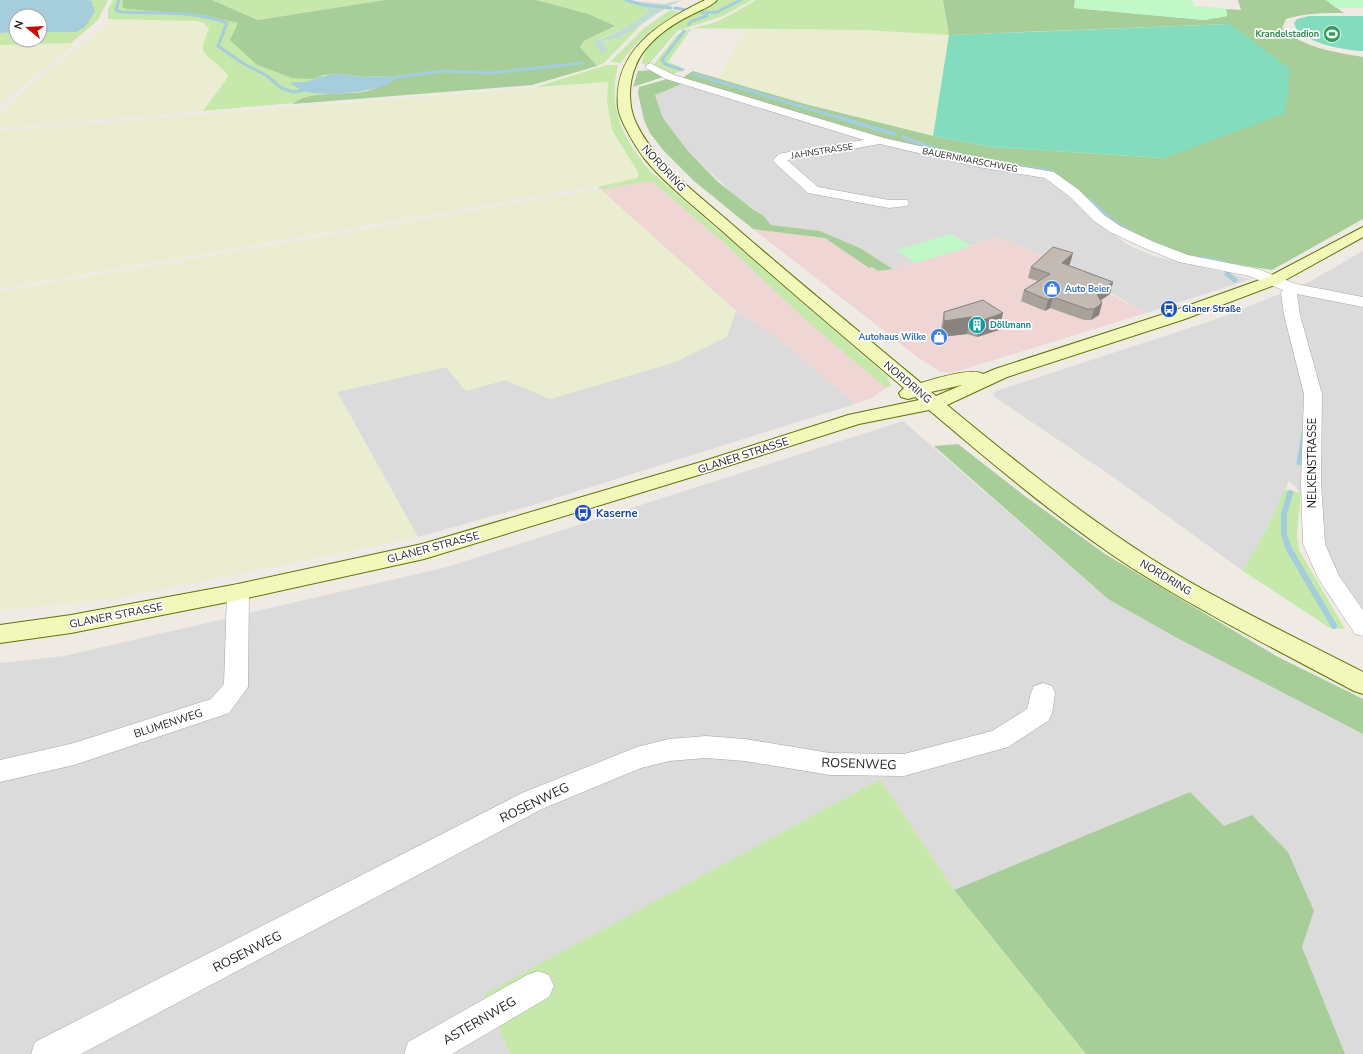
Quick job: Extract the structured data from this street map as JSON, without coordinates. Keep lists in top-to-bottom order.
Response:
{
  "streets": {
    "main road": ["NORDRING", "GLANER STRASSE"],
    "street": [
      "JAHNSTRASSE",
      "BAUERNMARSCHWEG",
      "NELKENSTRASSE",
      "BLUMENWEG",
      "ROSENWEG",
      "ASTERNWEG"
    ]
  },
  "crossings": [
    ["JAHNSTRASSE", "BAUERNMARSCHWEG"],
    ["BAUERNMARSCHWEG", "GLANER STRASSE"],
    ["BAUERNMARSCHWEG", "NELKENSTRASSE"],
    ["NORDRING", "GLANER STRASSE"],
    ["GLANER STRASSE", "BLUMENWEG"]
  ],
  "places": {
    "sports": ["Krandelstadion"],
    "shop": ["Auto Beier", "Autohaus Wilke"],
    "bus stop": ["Glaner Straße", "Kaserne"],
    "building": ["Döllmann"]
  },
  "north": "left"
}
